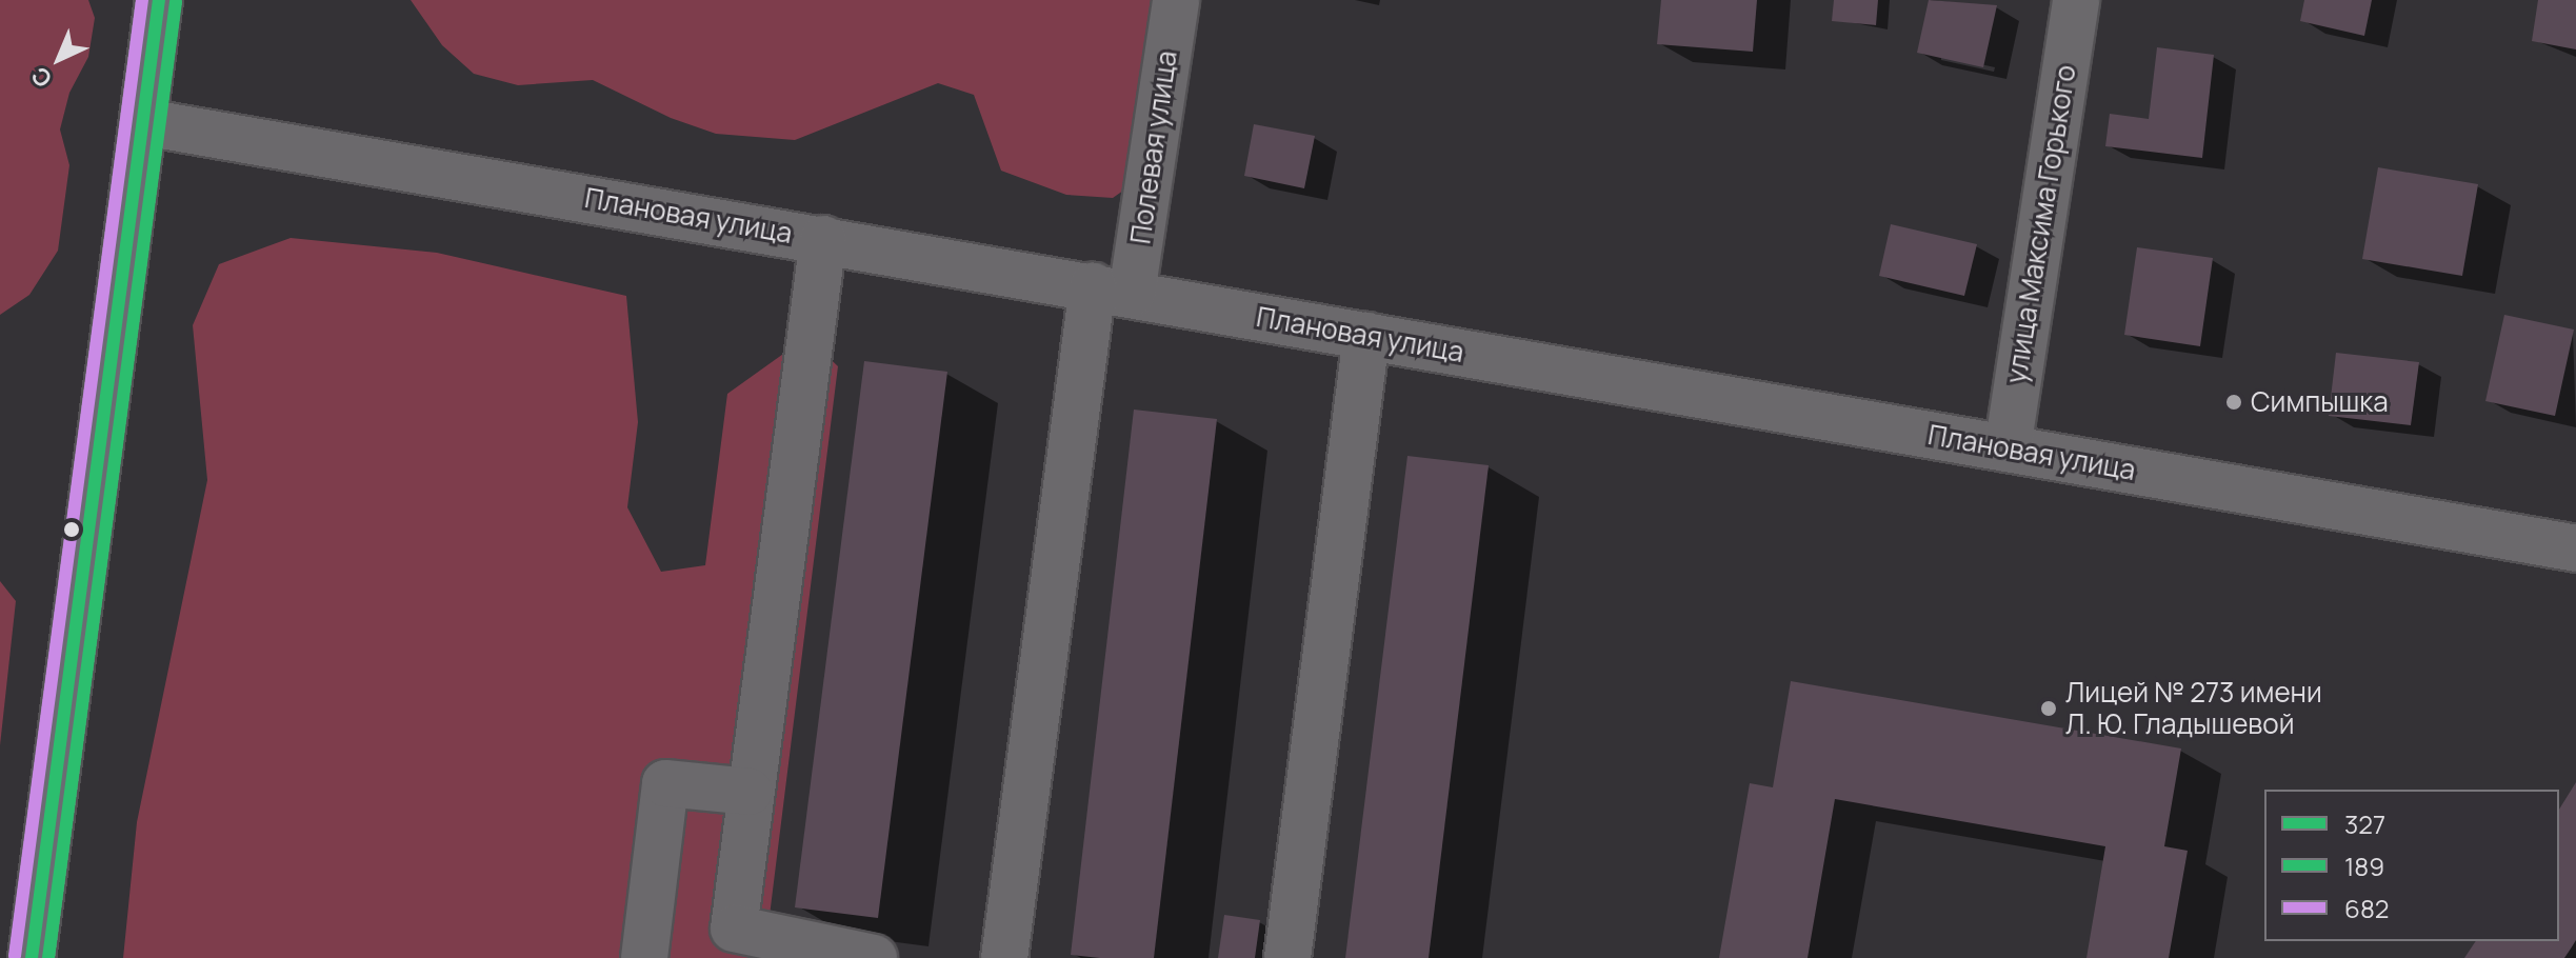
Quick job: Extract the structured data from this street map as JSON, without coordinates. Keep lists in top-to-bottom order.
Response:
{
  "streets": {
    "street": ["Полевая улица", "Плановая улица", "улица Максима Горького"]
  },
  "crossings": [
    ["Полевая улица", "Плановая улица"],
    ["Плановая улица", "улица Максима Горького"]
  ],
  "places": ["Симпышка", "Лицей № 273 имени Л. Ю. Гладышевой"],
  "lines": ["transit line 327", "transit line 682", "transit line 189"],
  "legend": ["327", "189", "682"],
  "north": "bottom left"
}
